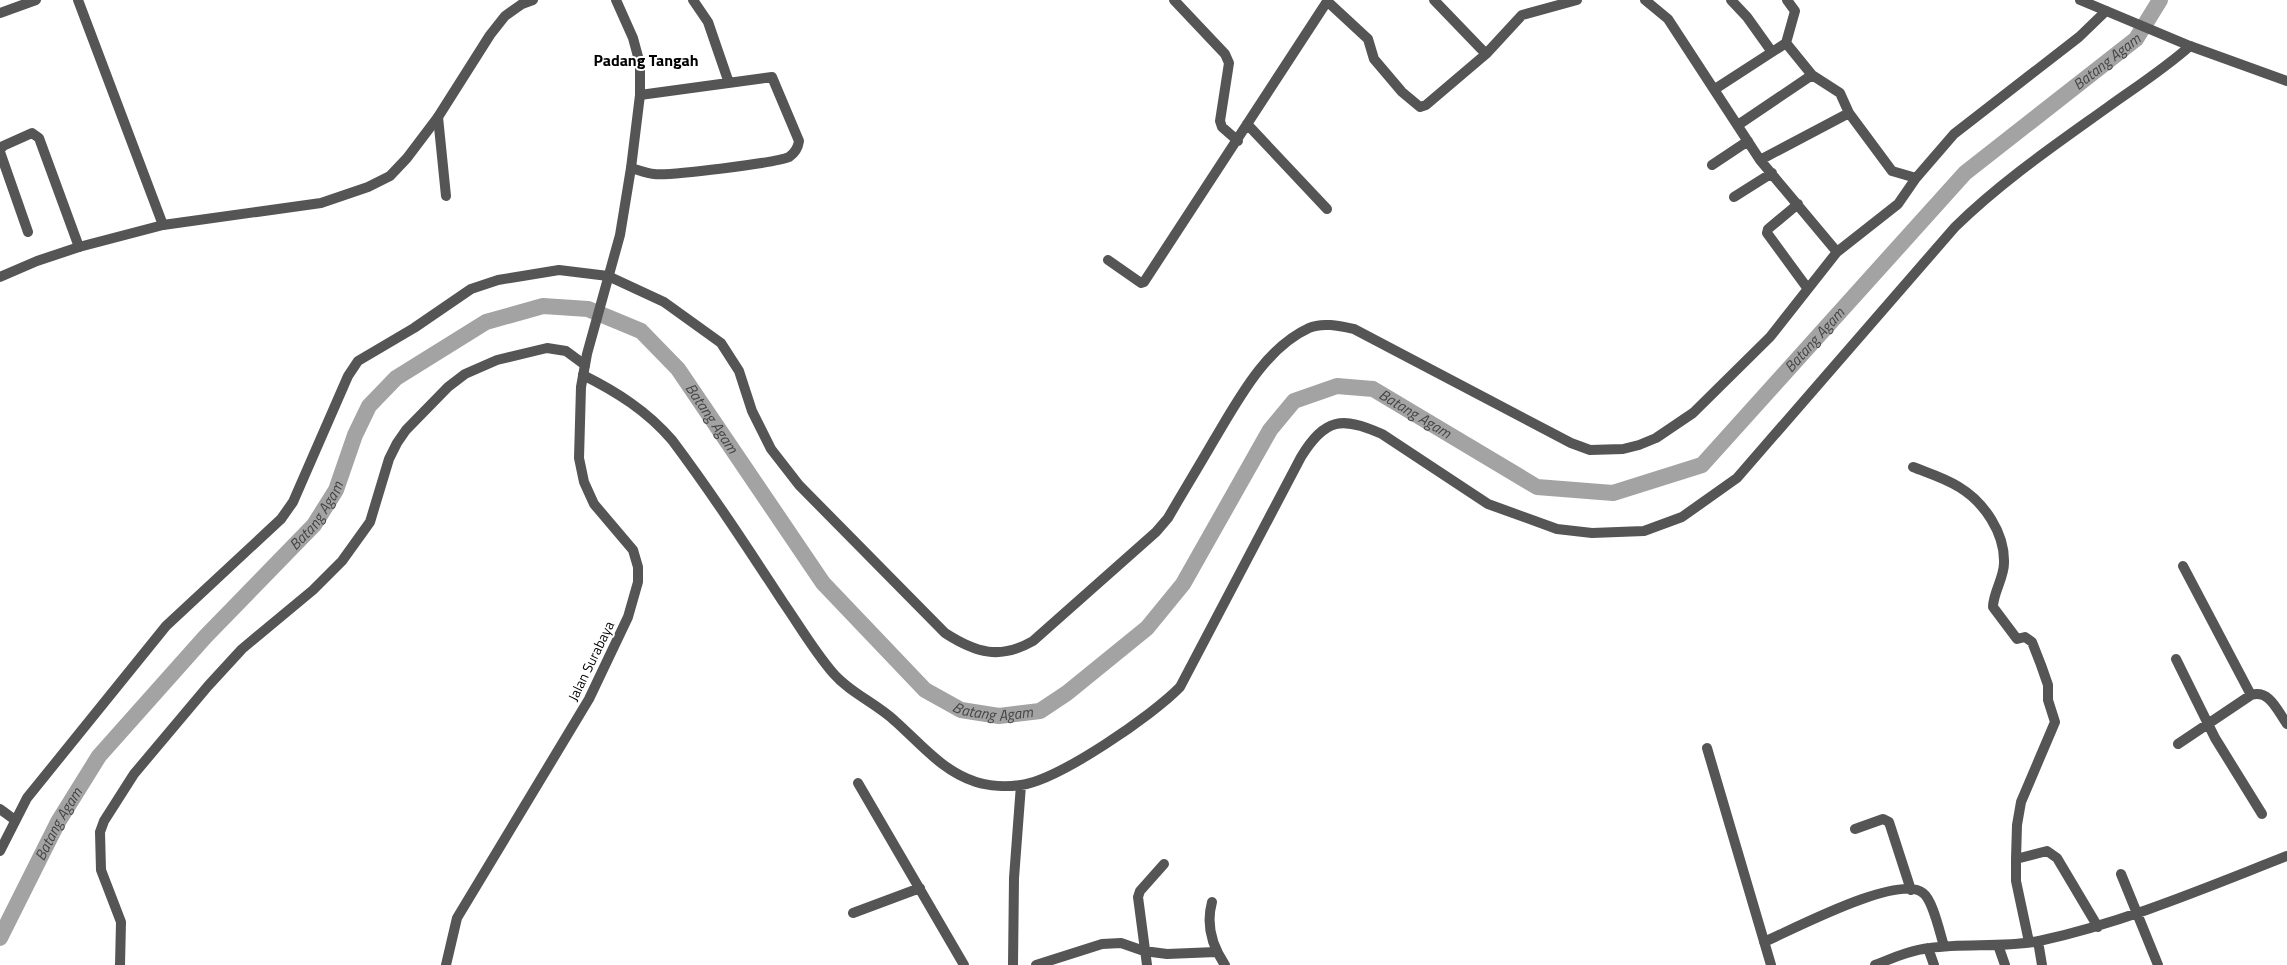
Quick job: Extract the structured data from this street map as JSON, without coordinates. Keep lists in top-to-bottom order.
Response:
{
  "streets": {
    "street": ["Jalan Surabaya"]
  },
  "districts": ["Padang Tangah"],
  "water": ["Batang Agam"]
}
